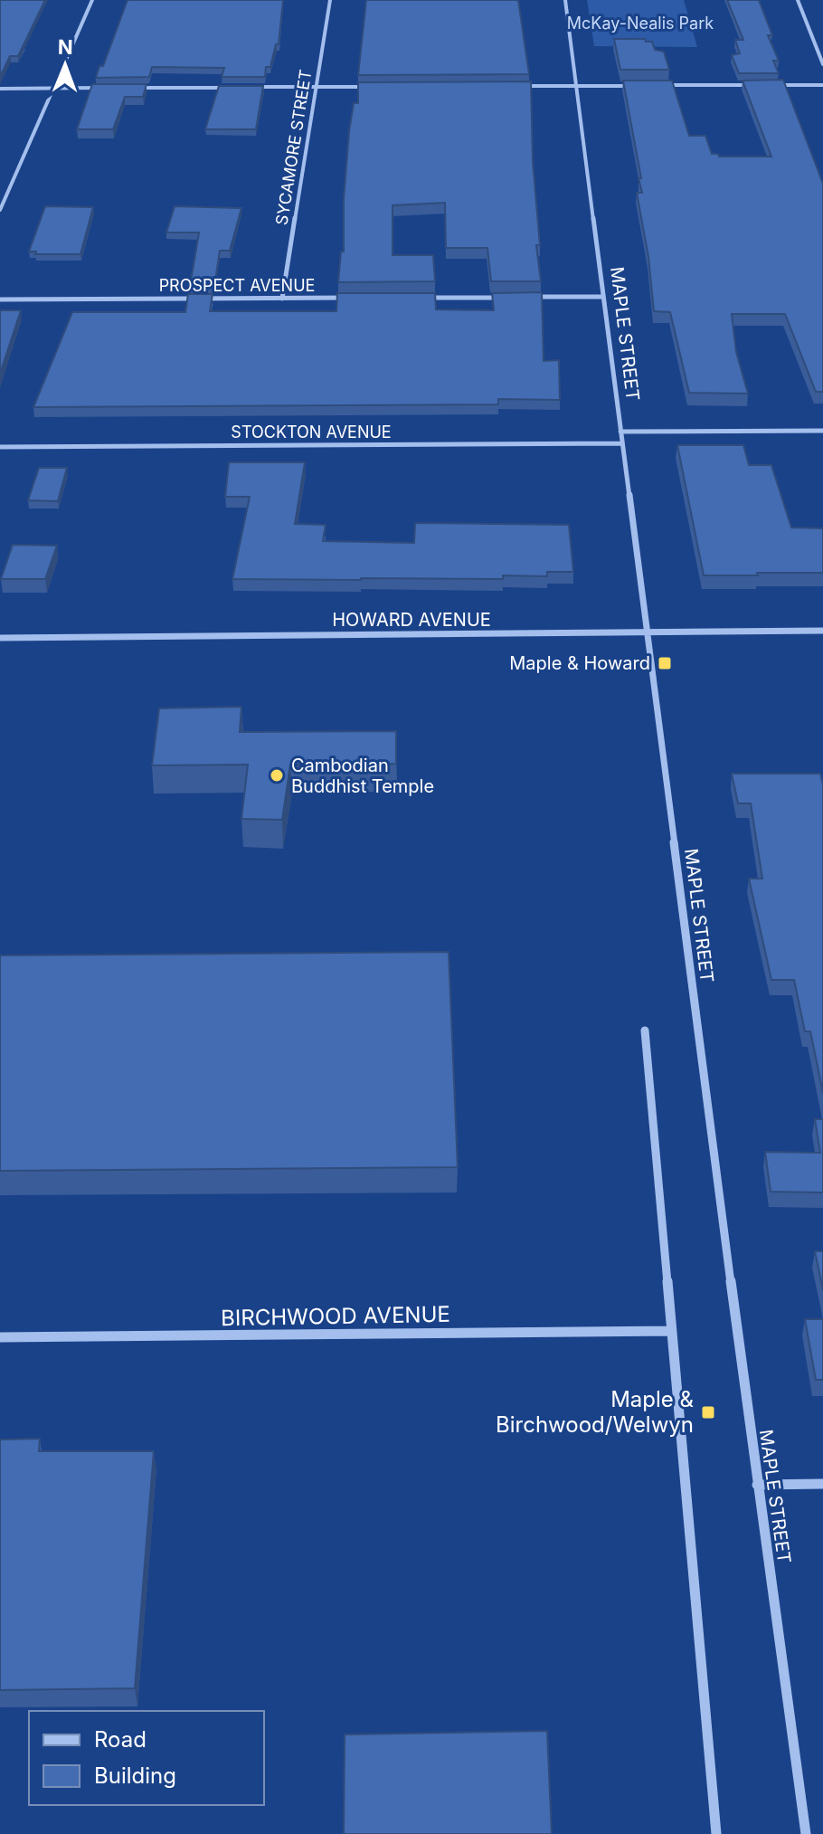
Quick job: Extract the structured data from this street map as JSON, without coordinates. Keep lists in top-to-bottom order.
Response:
{
  "streets": {
    "street": [
      "SYCAMORE STREET",
      "PROSPECT AVENUE",
      "MAPLE STREET",
      "STOCKTON AVENUE",
      "HOWARD AVENUE",
      "BIRCHWOOD AVENUE"
    ]
  },
  "crossings": [
    ["SYCAMORE STREET", "PROSPECT AVENUE"],
    ["MAPLE STREET", "STOCKTON AVENUE"],
    ["MAPLE STREET", "HOWARD AVENUE"]
  ],
  "parks": ["McKay-Nealis Park"],
  "places": {
    "transit": ["Maple & Howard", "Maple & Birchwood/Welwyn"],
    "other": ["Cambodian Buddhist Temple"]
  },
  "legend": ["Road", "Building"],
  "north": "top"
}
